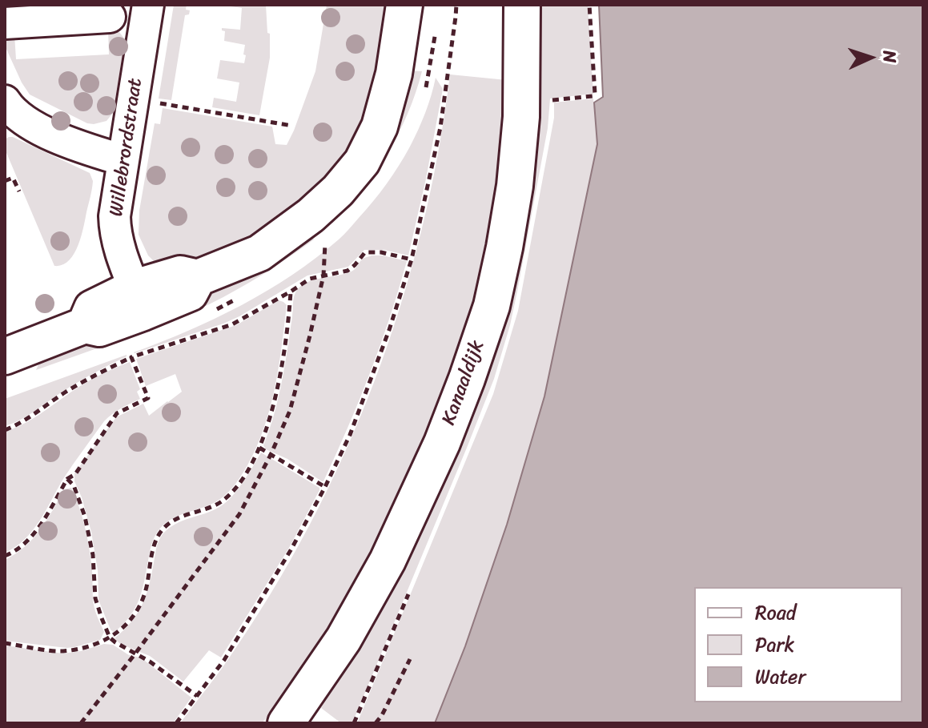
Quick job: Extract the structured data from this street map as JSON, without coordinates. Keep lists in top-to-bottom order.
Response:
{
  "streets": {
    "main road": ["Kanaaldijk"],
    "street": ["Willebrordstraat"]
  },
  "legend": ["Road", "Park", "Water"],
  "north": "right"
}
